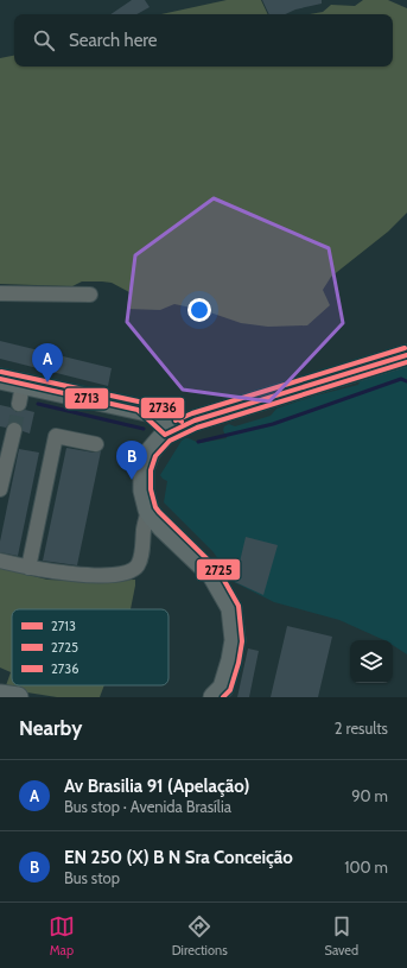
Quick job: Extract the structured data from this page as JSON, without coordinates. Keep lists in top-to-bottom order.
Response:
{
  "lines": ["transit line 2736", "transit line 2713", "transit line 2725"],
  "legend": ["2713", "2725", "2736"],
  "page": {
    "search": "Search here",
    "pins": ["A", "B"],
    "heading": ["Nearby", "2 results"],
    "list": [
      {
        "mark": "A",
        "name": "Av Brasilia 91 (Apelação)",
        "note": "Bus stop · Avenida Brasília",
        "value": "90 m"
      },
      {
        "mark": "B",
        "name": "EN 250 (X) B N Sra Conceição",
        "note": "Bus stop",
        "value": "100 m"
      }
    ],
    "nav": ["Map", "Directions", "Saved"]
  }
}
